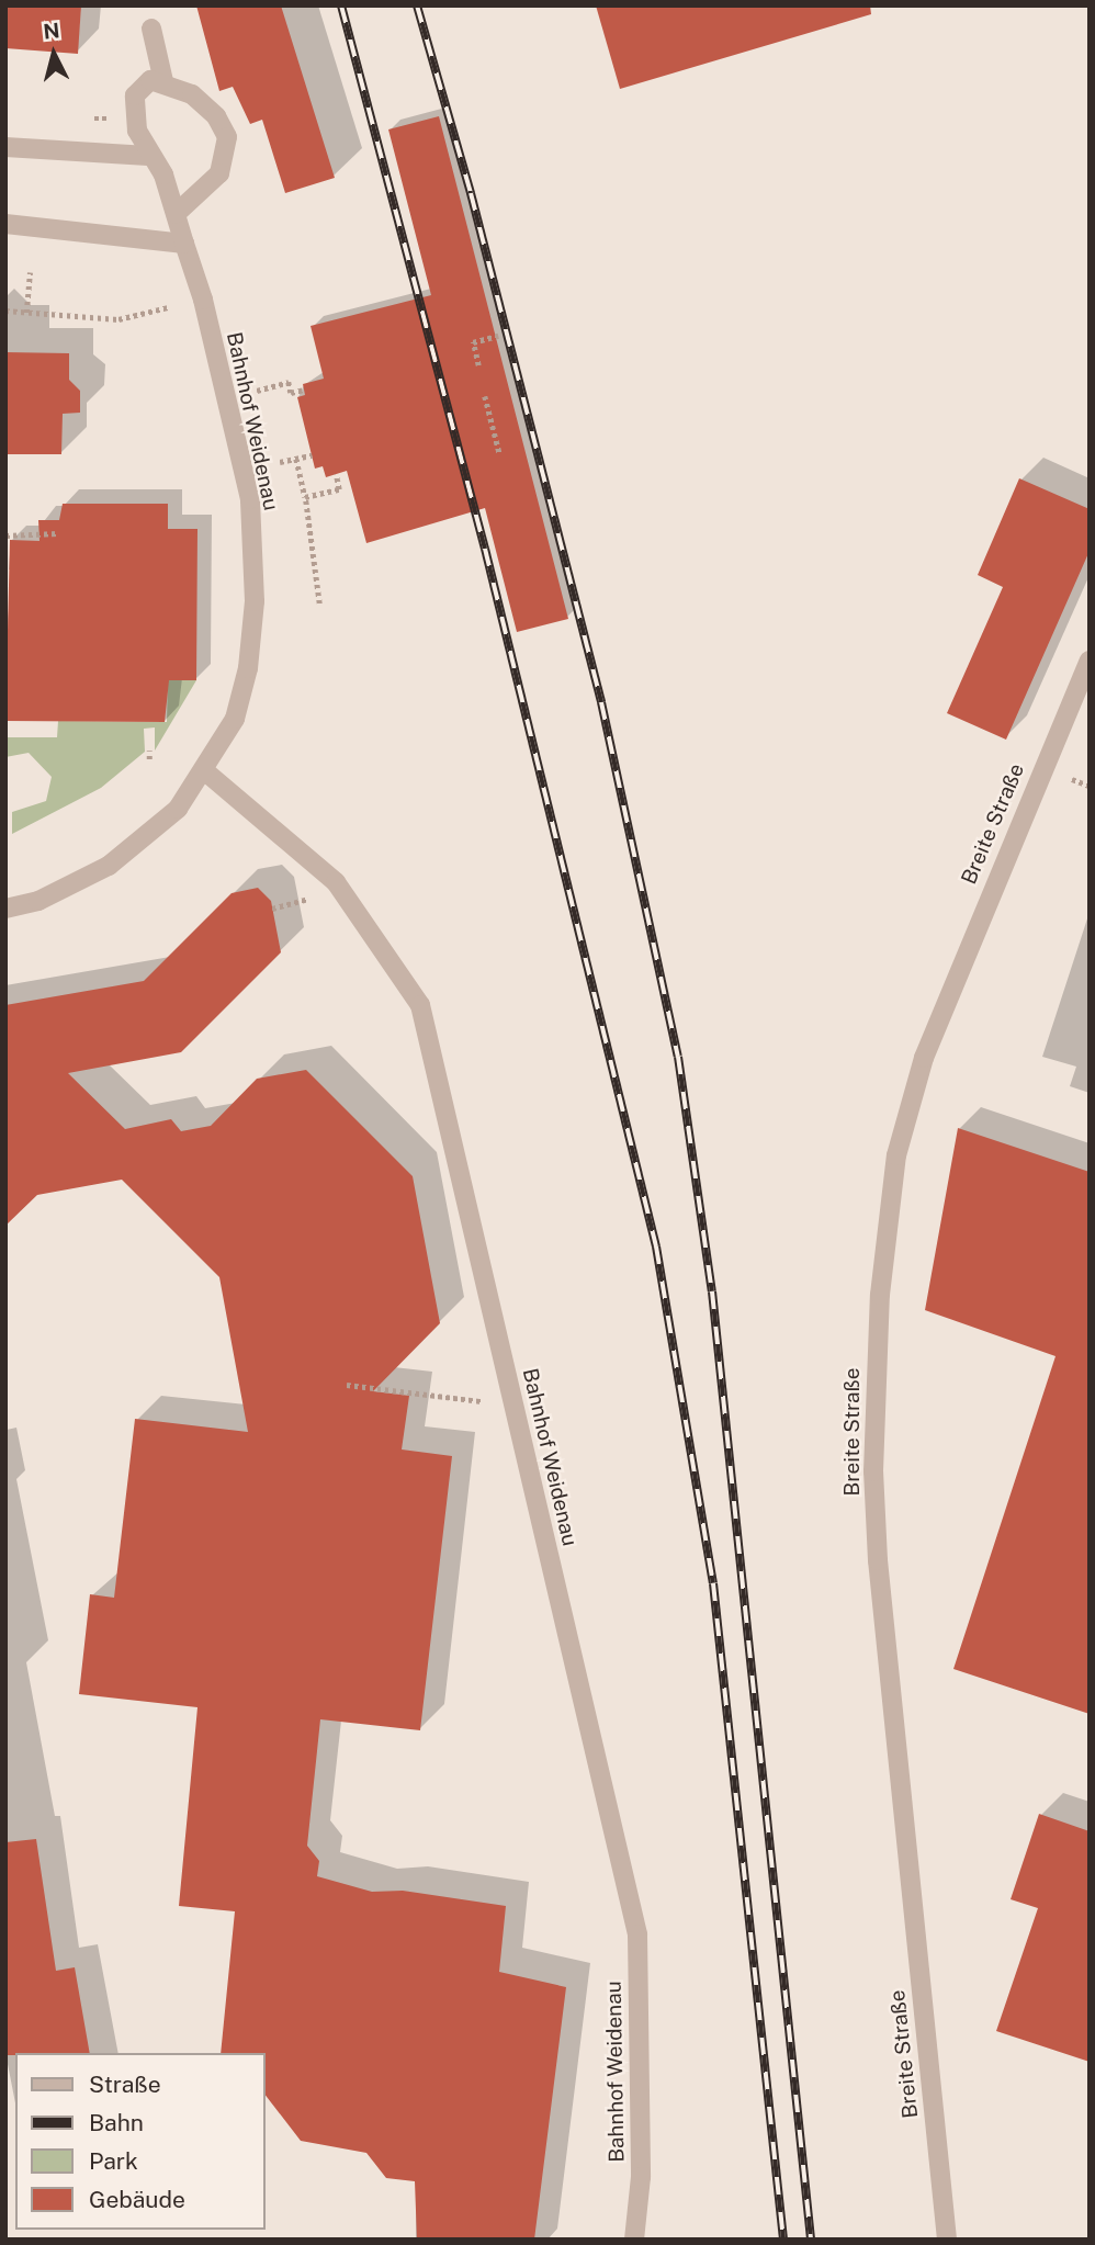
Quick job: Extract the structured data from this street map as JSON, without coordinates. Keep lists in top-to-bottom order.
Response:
{
  "streets": {
    "street": ["Bahnhof Weidenau", "Breite Straße"]
  },
  "legend": [
    "Straße",
    "Bahn",
    "Park",
    "Gebäude"
  ],
  "north": "top"
}
